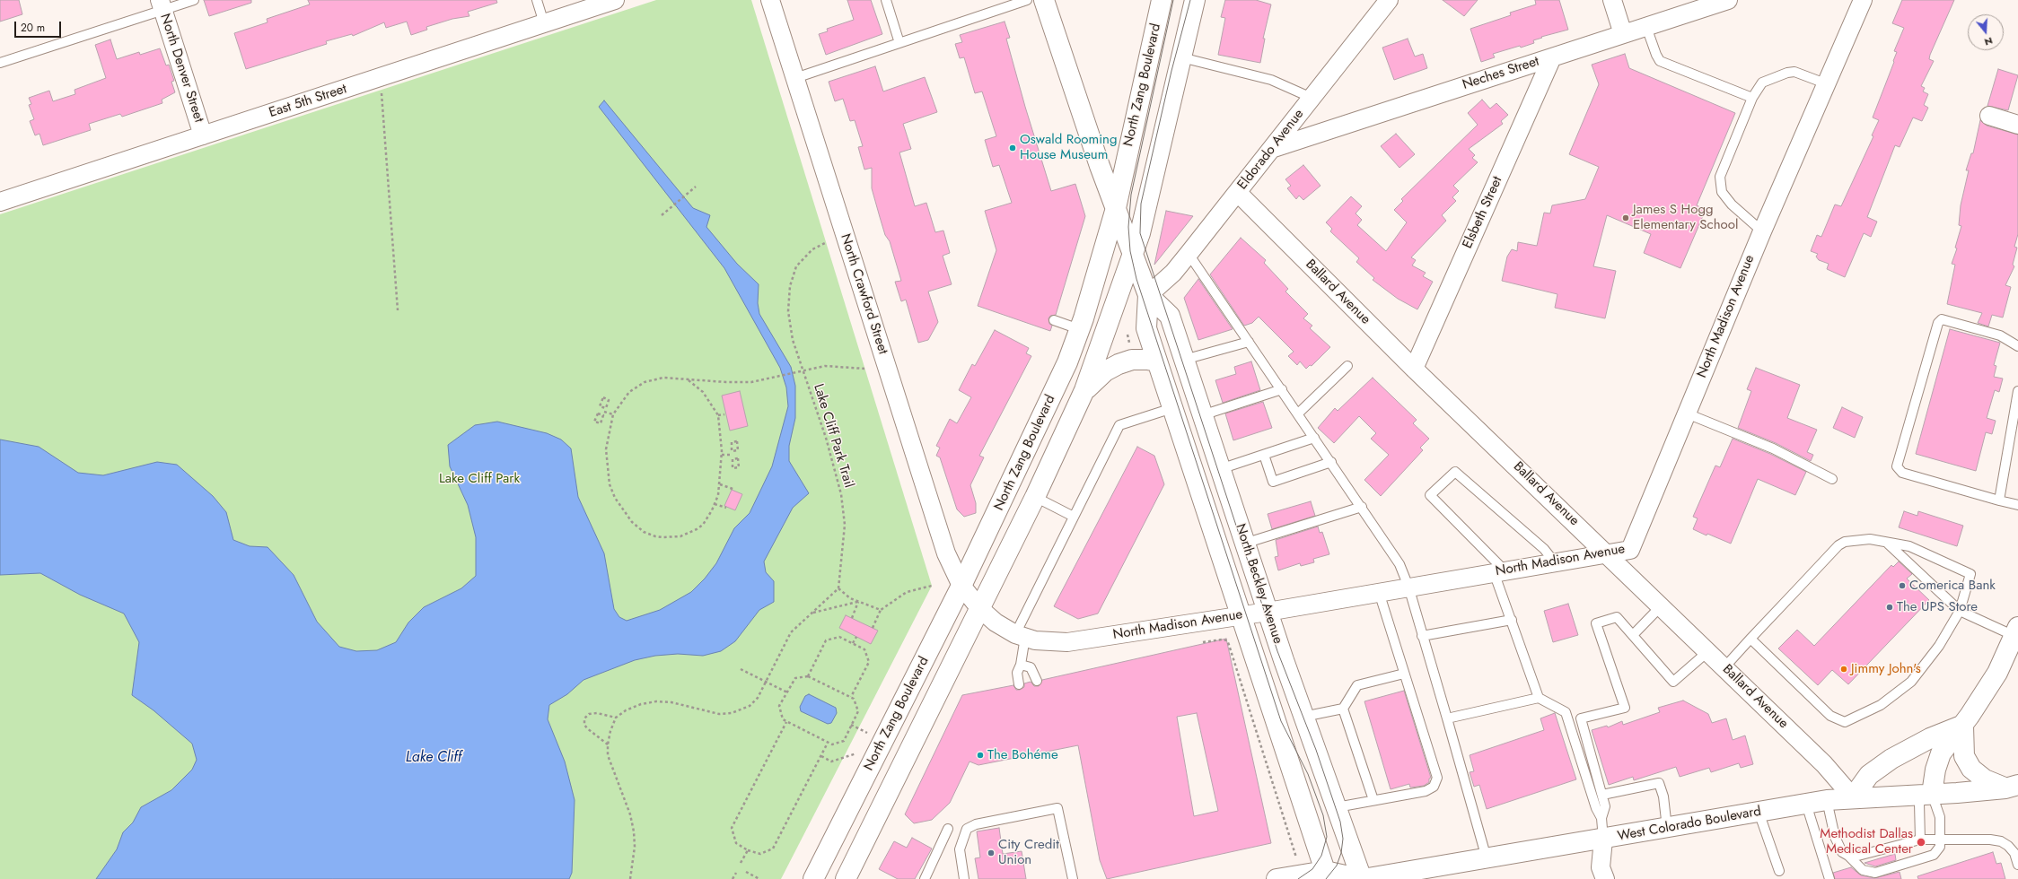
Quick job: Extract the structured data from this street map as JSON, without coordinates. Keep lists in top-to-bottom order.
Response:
{
  "streets": {
    "main road": ["North Zang Boulevard", "North Beckley Avenue", "West Colorado Boulevard"],
    "street": [
      "North Denver Street",
      "Neches Street",
      "East 5th Street",
      "Eldorado Avenue",
      "Elsbeth Street",
      "Ballard Avenue",
      "North Crawford Street",
      "North Madison Avenue"
    ],
    "path": ["Lake Cliff Park Trail"]
  },
  "crossings": [
    ["North Denver Street", "East 5th Street"],
    ["Neches Street", "Eldorado Avenue"],
    ["Neches Street", "Elsbeth Street"],
    ["North Zang Boulevard", "North Crawford Street"],
    ["North Zang Boulevard", "North Madison Avenue"],
    ["North Zang Boulevard", "North Beckley Avenue"],
    ["Eldorado Avenue", "Ballard Avenue"],
    ["Eldorado Avenue", "North Beckley Avenue"],
    ["Elsbeth Street", "Ballard Avenue"],
    ["Ballard Avenue", "North Madison Avenue"],
    ["Ballard Avenue", "West Colorado Boulevard"],
    ["North Crawford Street", "North Madison Avenue"],
    ["North Madison Avenue", "North Beckley Avenue"],
    ["North Beckley Avenue", "West Colorado Boulevard"]
  ],
  "water": ["Lake Cliff"],
  "parks": ["Lake Cliff Park"],
  "places": [
    "Oswald Rooming House Museum",
    "James S Hogg Elementary School",
    "Comerica Bank",
    "The UPS Store",
    "Jimmy John's",
    "The Bohéme",
    "Methodist Dallas Medical Center",
    "City Credit Union"
  ],
  "scale_bar": "20 m",
  "north": "bottom"
}
